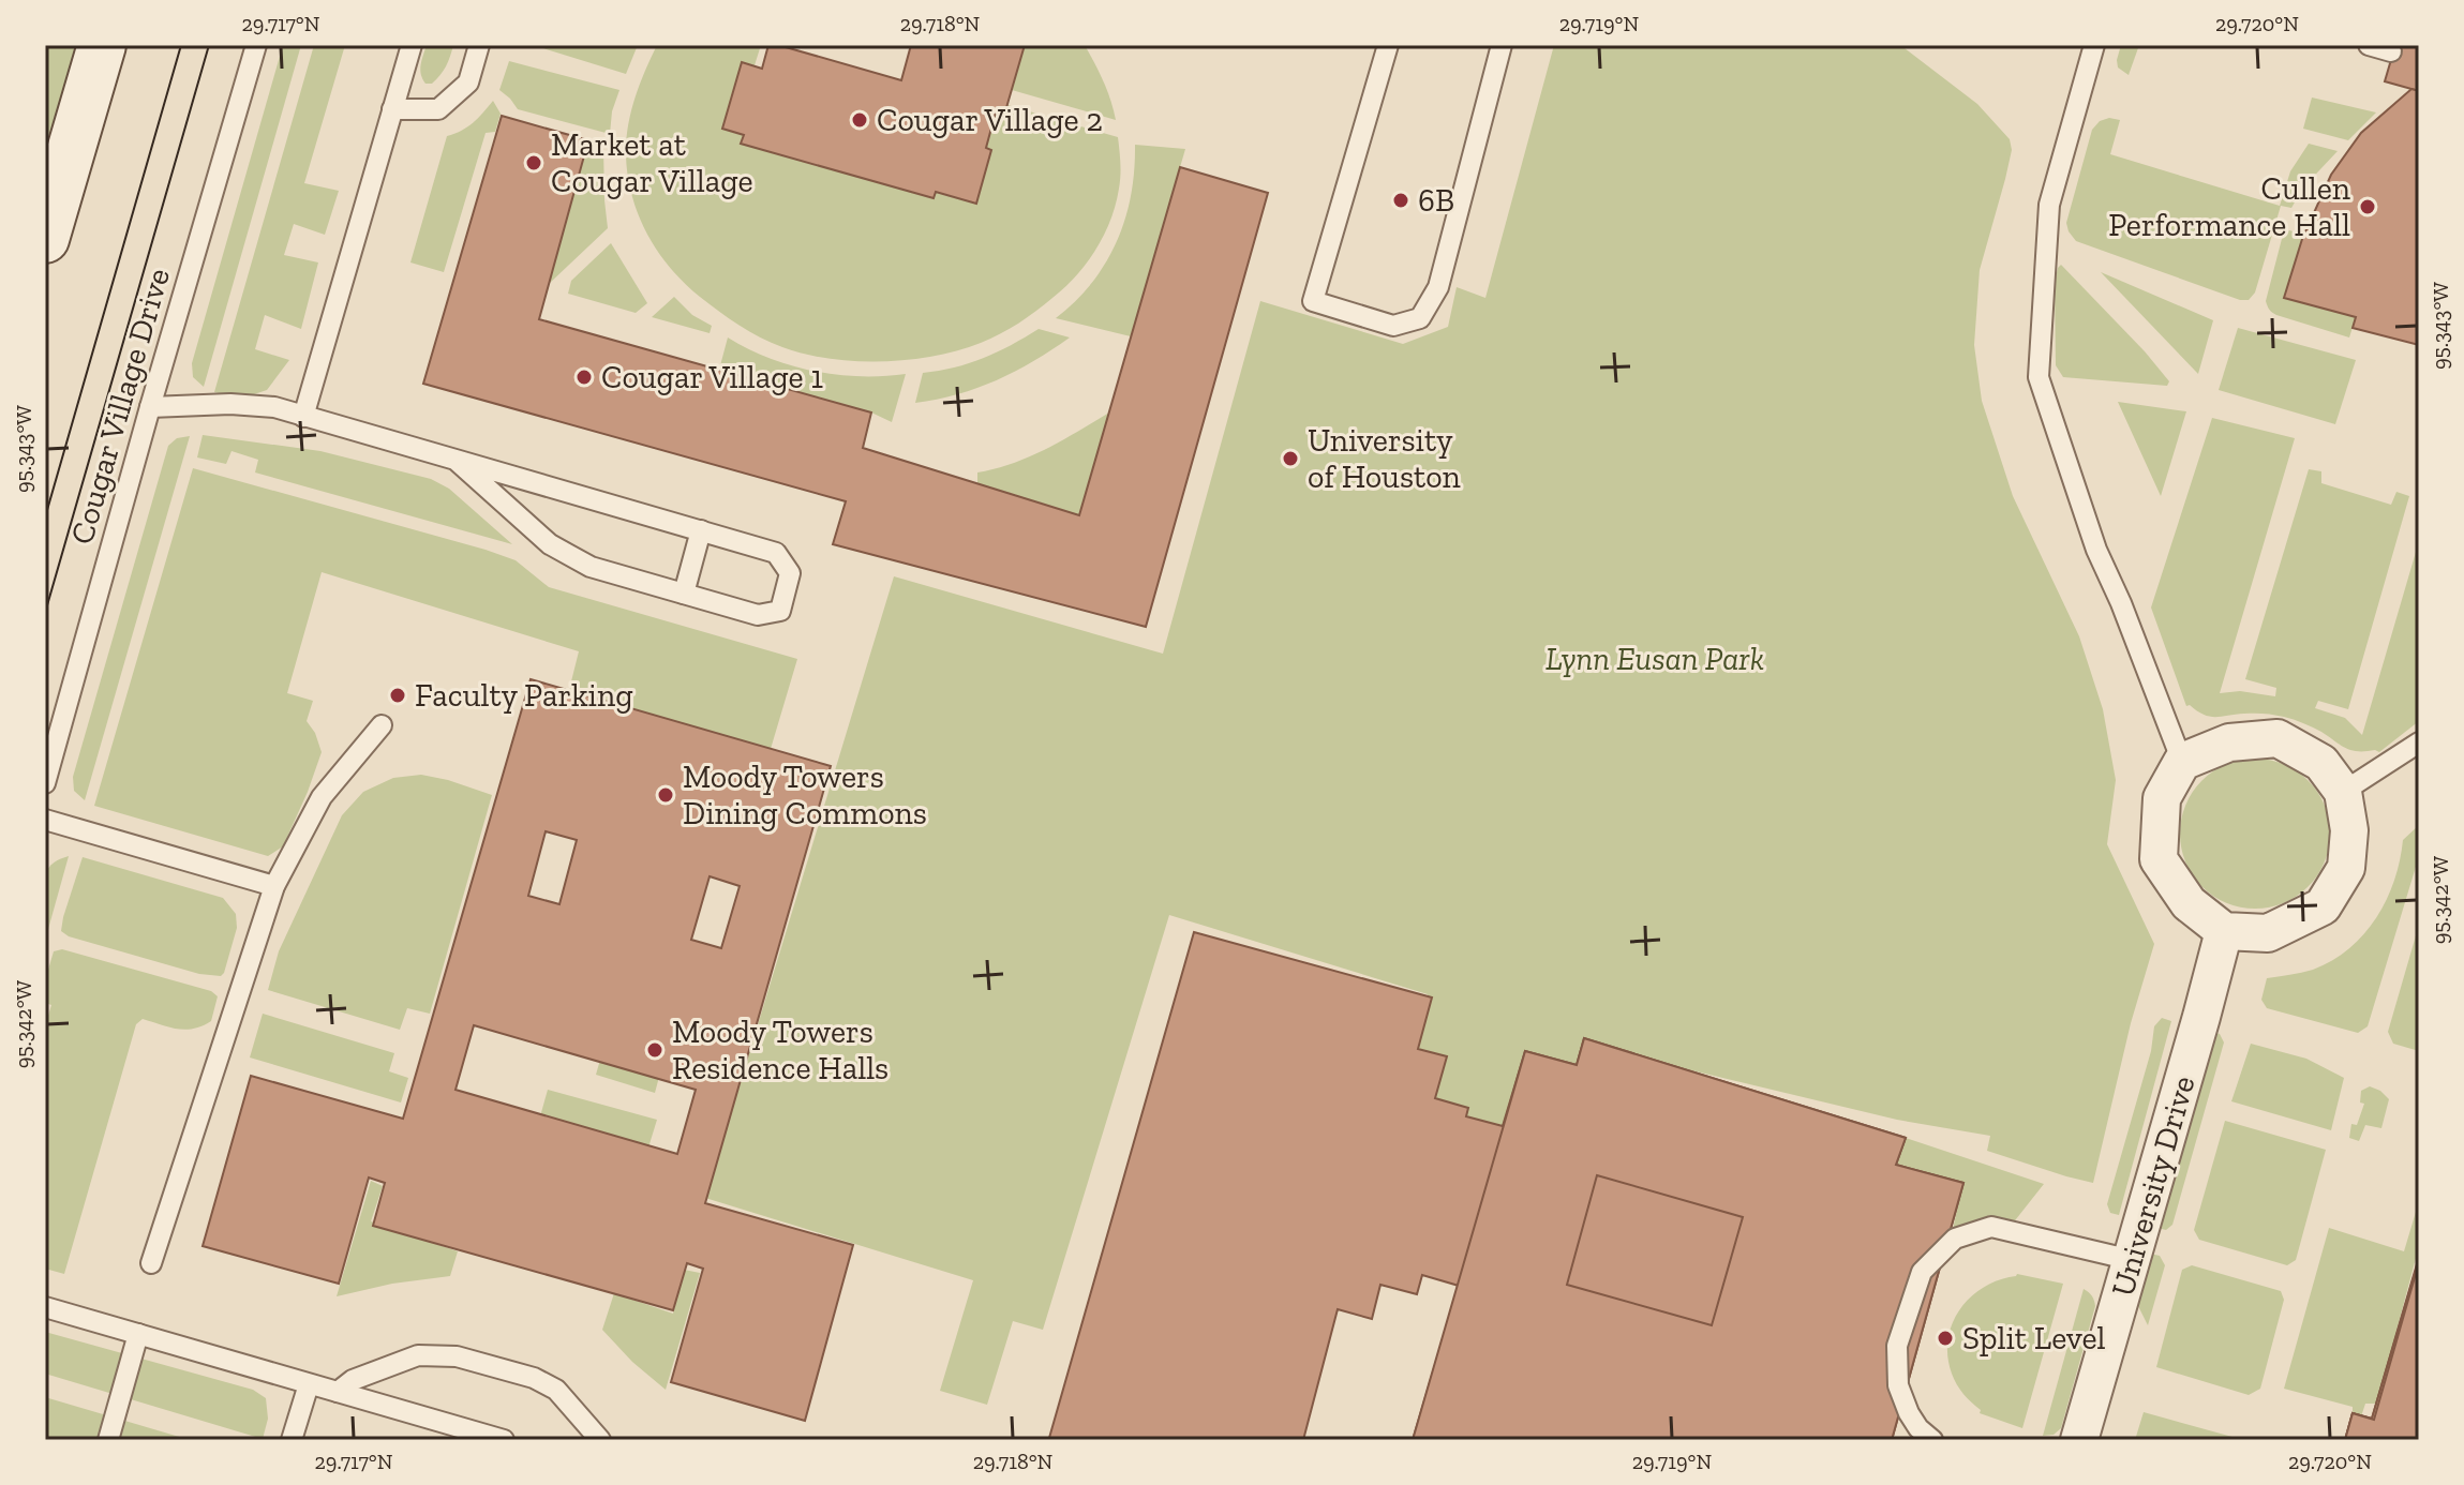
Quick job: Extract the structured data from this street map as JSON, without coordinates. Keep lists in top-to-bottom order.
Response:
{
  "streets": {
    "street": ["University Drive"],
    "lane": ["Cougar Village Drive"]
  },
  "parks": ["Lynn Eusan Park"],
  "places": [
    "Cougar Village 2",
    "Market at Cougar Village",
    "6B",
    "Cullen Performance Hall",
    "Cougar Village 1",
    "University of Houston",
    "Faculty Parking",
    "Moody Towers Dining Commons",
    "Moody Towers Residence Halls",
    "Split Level"
  ],
  "coordinates": [
    "29.717°N",
    "29.718°N",
    "29.719°N",
    "29.720°N",
    "95.343°W",
    "95.342°W"
  ]
}
